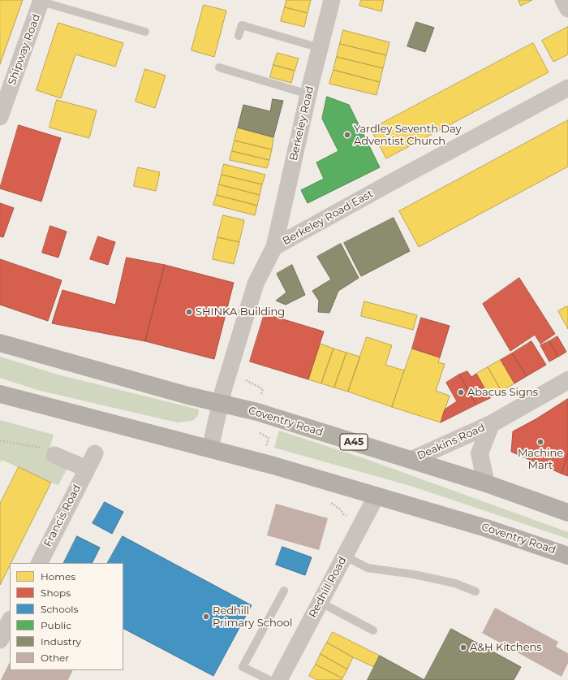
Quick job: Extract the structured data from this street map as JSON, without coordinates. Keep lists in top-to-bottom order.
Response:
{
  "streets": {
    "highway": ["Coventry Road", "A45"],
    "street": [
      "Shipway Road",
      "Berkeley Road",
      "Berkeley Road East",
      "Deakins Road",
      "Francis Road",
      "Redhill Road"
    ]
  },
  "crossings": [
    ["Berkeley Road", "Berkeley Road East"],
    ["Berkeley Road East", "Coventry Road"],
    ["Coventry Road", "Deakins Road"],
    ["Coventry Road", "Redhill Road"]
  ],
  "places": [
    "Yardley Seventh Day Adventist Church",
    "SHINKA Building",
    "Abacus Signs",
    "Machine Mart",
    "Redhill Primary School",
    "A&H Kitchens"
  ],
  "legend": [
    "Homes",
    "Shops",
    "Schools",
    "Public",
    "Industry",
    "Other"
  ]
}
